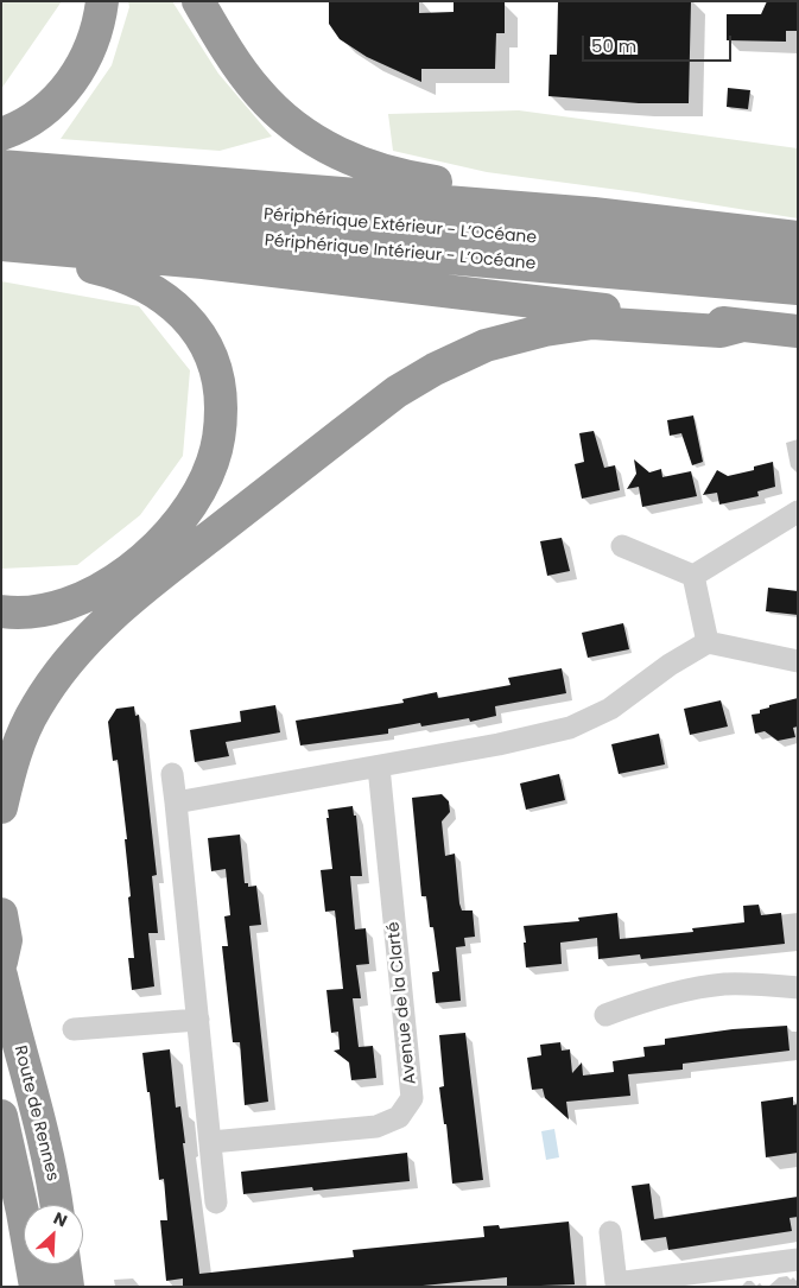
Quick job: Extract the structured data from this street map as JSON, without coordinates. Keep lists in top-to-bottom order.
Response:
{
  "streets": {
    "highway": ["Périphérique Extérieur - L’Océane", "Périphérique Intérieur - L’Océane", "Route de Rennes"],
    "street": ["Avenue de la Clarté"]
  },
  "scale_bar": "50 m",
  "north": "top right"
}
